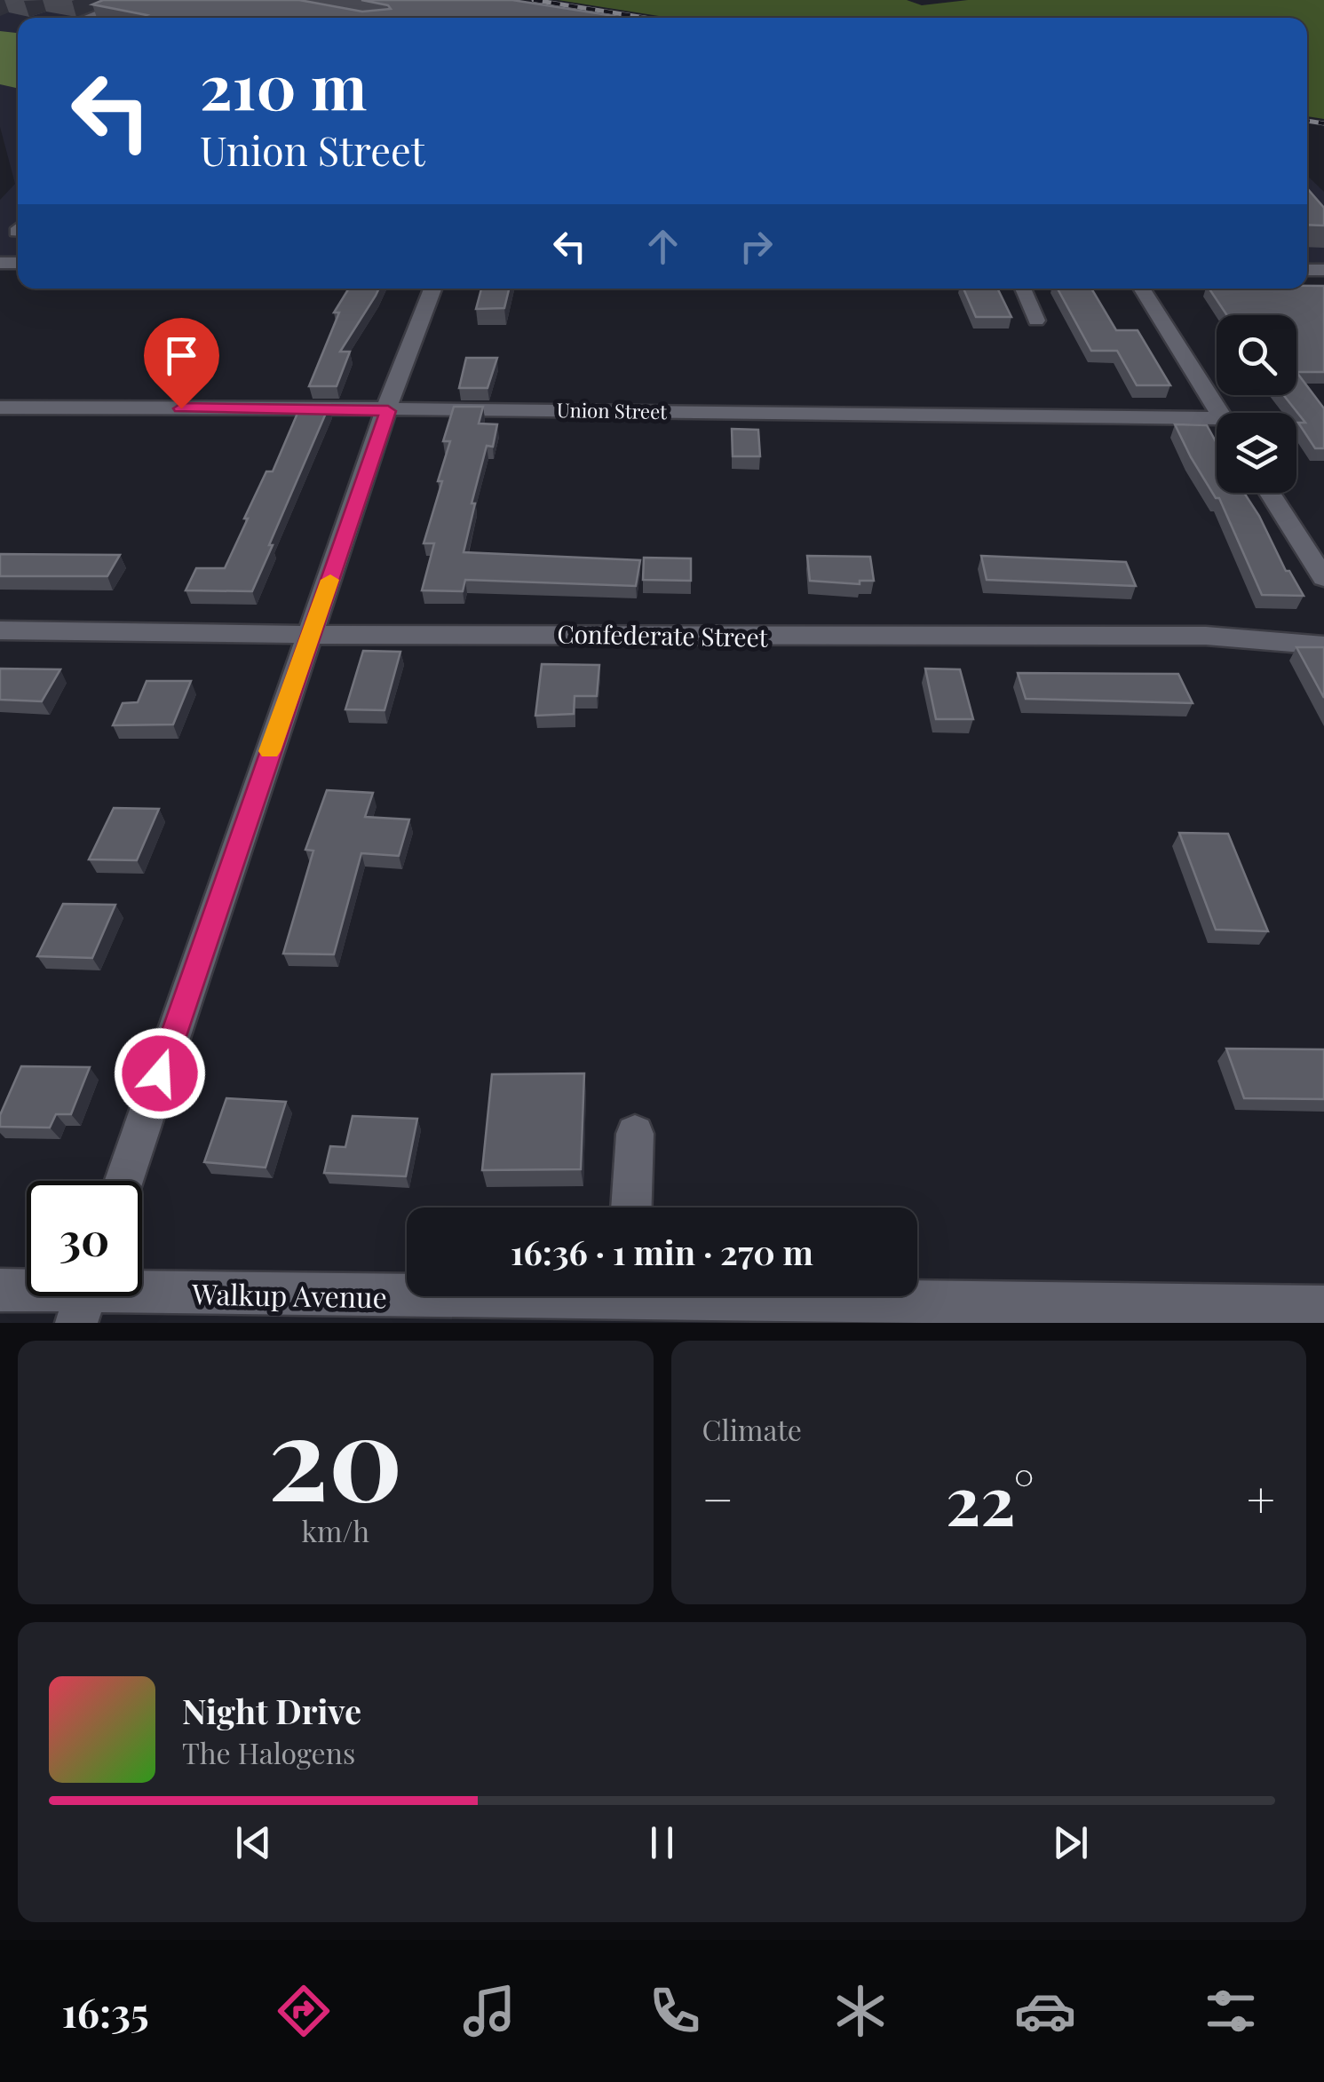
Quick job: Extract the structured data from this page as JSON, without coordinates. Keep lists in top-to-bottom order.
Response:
{
  "streets": {
    "street": ["Union Street", "Confederate Street", "Walkup Avenue"]
  },
  "page": {
    "turn": ["210 m", "Union Street"],
    "limit": "30",
    "trip": "16:36 · 1 min · 270 m",
    "tile": [
      ["20", "km/h"],
      "Climate"
    ],
    "heat": ["−", "22°", "+"],
    "song": ["Night Drive", "The Halogens"],
    "tabs": "16:35"
  }
}
